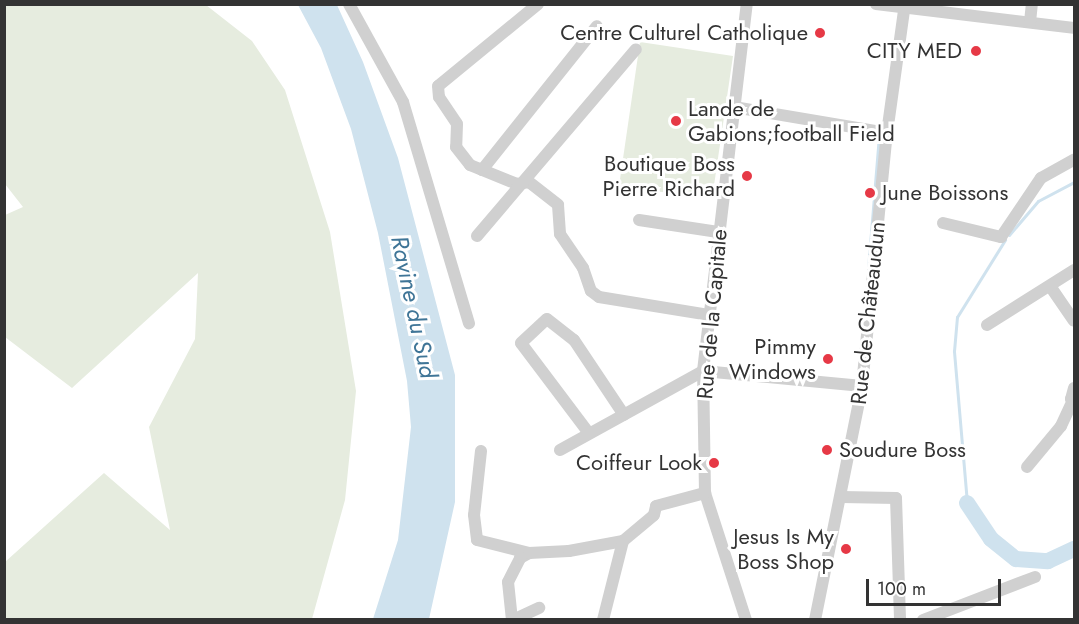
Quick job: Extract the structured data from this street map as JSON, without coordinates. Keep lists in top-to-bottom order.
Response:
{
  "streets": {
    "street": ["Rue de Châteaudun", "Rue de la Capitale"]
  },
  "water": ["Ravine du Sud"],
  "places": [
    "Centre Culturel Catholique",
    "CITY MED",
    "Lande de Gabions;football Field",
    "Boutique Boss Pierre Richard",
    "June Boissons",
    "Pimmy Windows",
    "Soudure Boss",
    "Coiffeur Look",
    "Jesus Is My Boss Shop"
  ],
  "scale_bar": "100 m"
}
